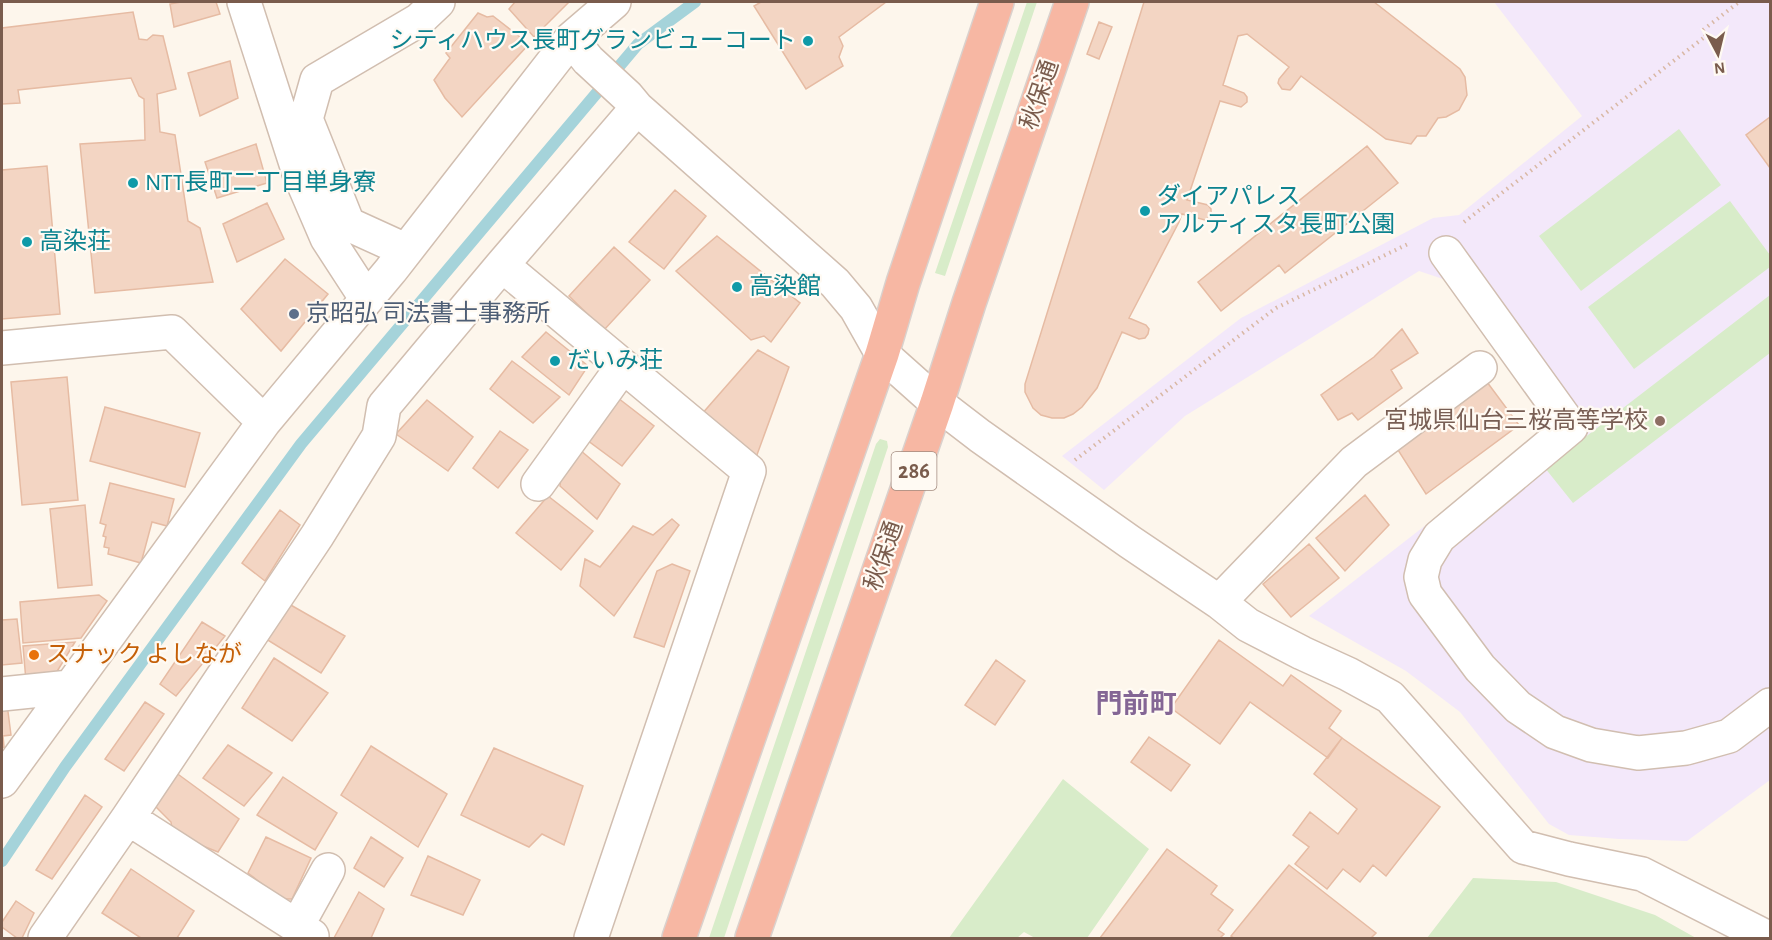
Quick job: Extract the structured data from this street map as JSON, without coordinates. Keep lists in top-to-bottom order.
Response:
{
  "streets": {
    "highway": ["秋保通", "286"]
  },
  "districts": ["門前町"],
  "places": [
    "シティハウス長町グランビューコート",
    "NTT長町二丁目単身寮",
    "ダイアパレス アルティスタ長町公園",
    "高染荘",
    "高染館",
    "京昭弘 司法書士事務所",
    "だいみ荘",
    "宮城県仙台三桜高等学校",
    "スナック よしなが"
  ],
  "north": "bottom"
}
